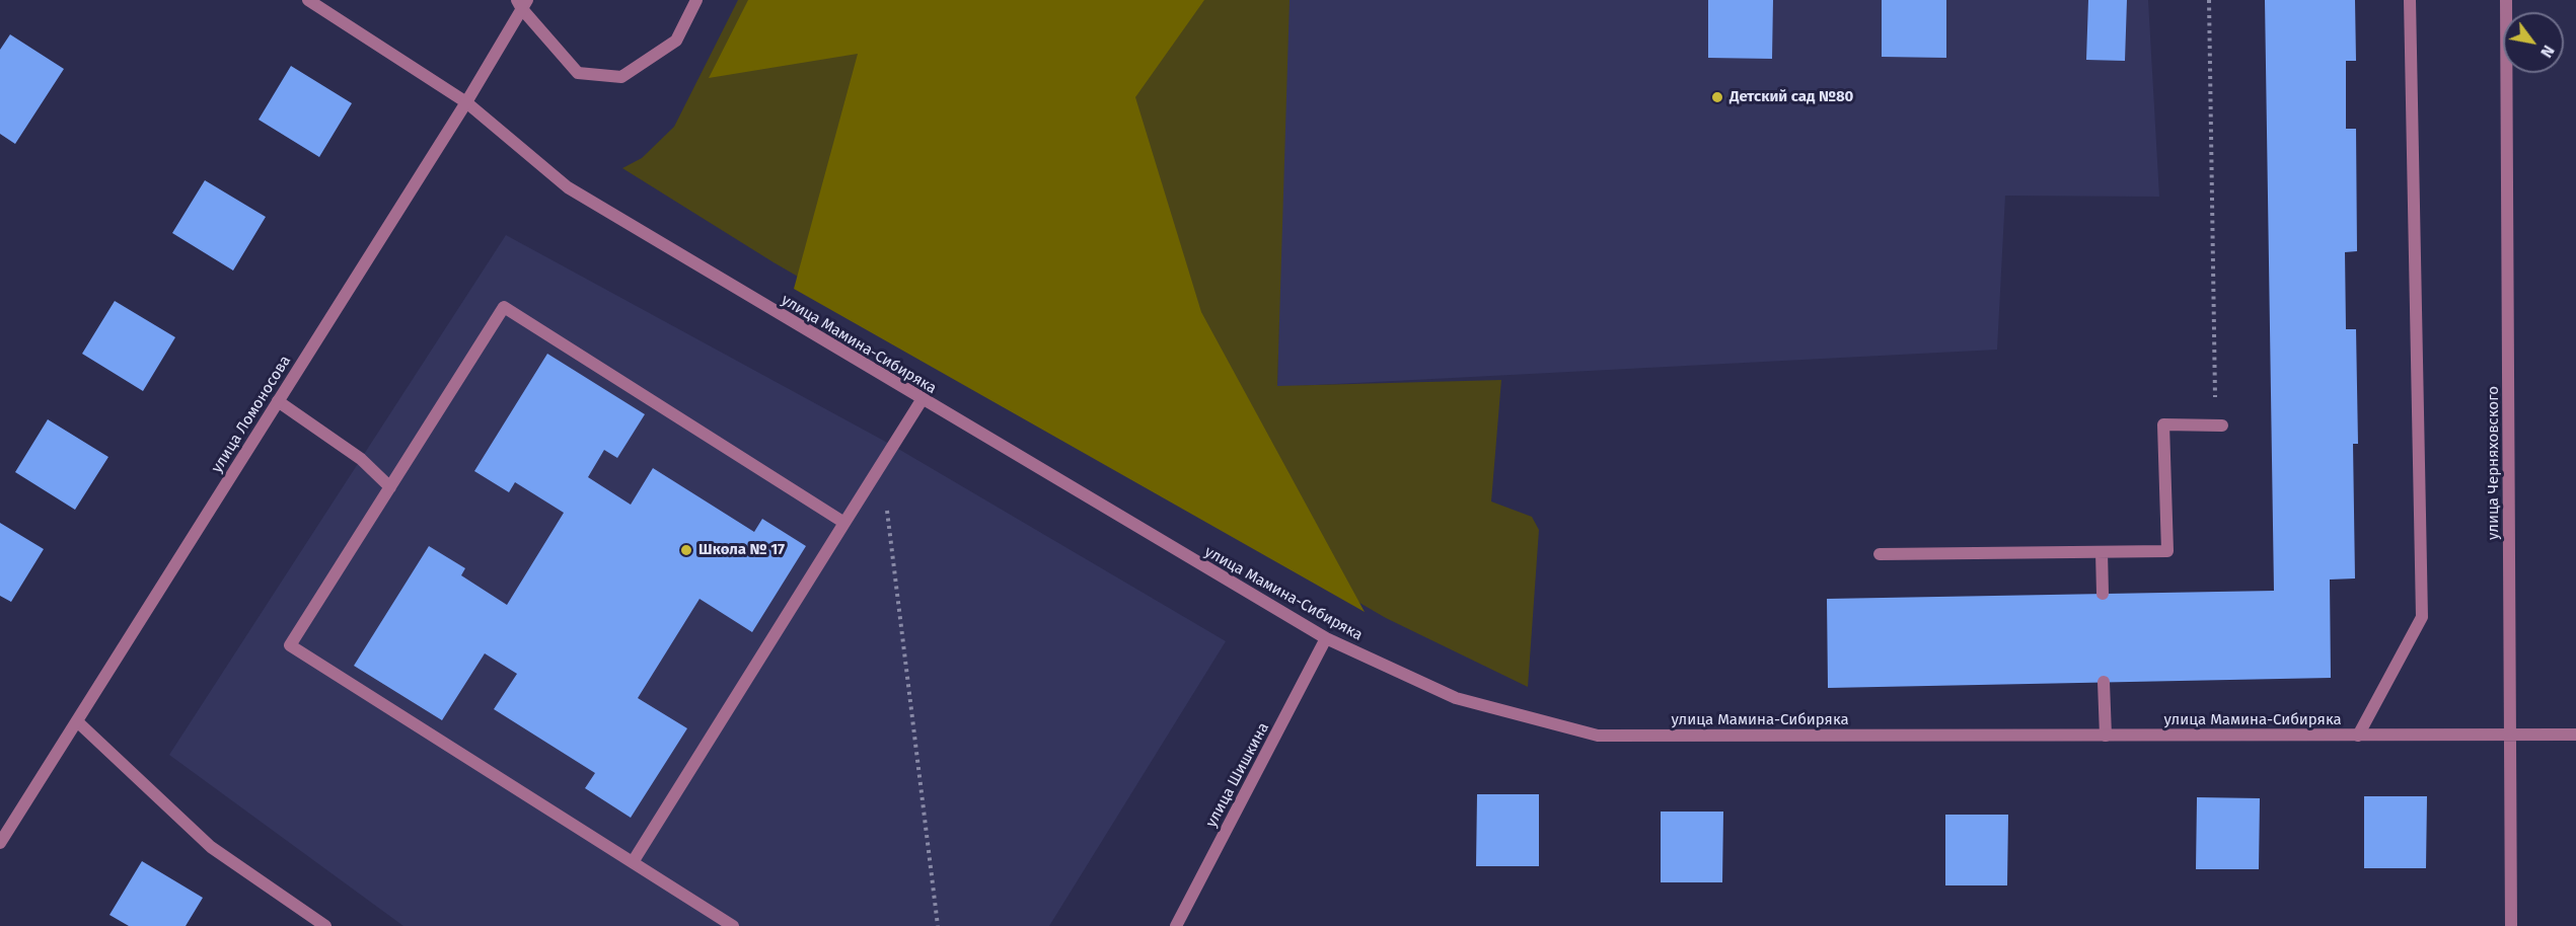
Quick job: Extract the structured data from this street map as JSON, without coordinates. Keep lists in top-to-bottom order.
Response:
{
  "streets": {
    "street": [
      "улица Мамина-Сибиряка",
      "улица Ломоносова",
      "улица Черняховского",
      "улица Шишкина"
    ]
  },
  "crossings": [
    ["улица Мамина-Сибиряка", "улица Ломоносова"],
    ["улица Мамина-Сибиряка", "улица Черняховского"],
    ["улица Мамина-Сибиряка", "улица Шишкина"]
  ],
  "places": ["Детский сад №80", "Школа № 17"],
  "north": "bottom right"
}
